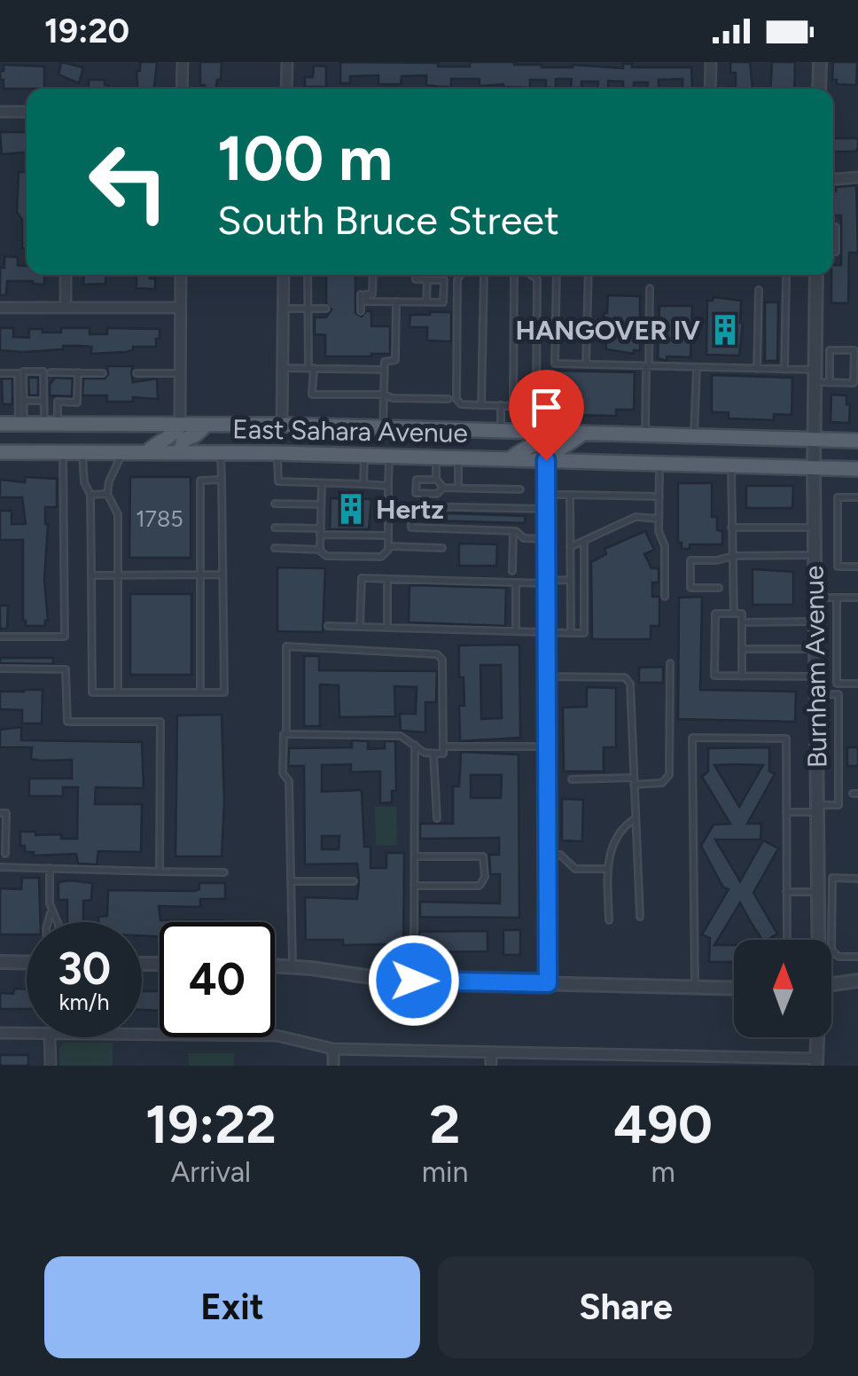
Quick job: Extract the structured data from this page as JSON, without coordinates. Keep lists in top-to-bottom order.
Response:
{
  "streets": {
    "main road": ["East Sahara Avenue"],
    "street": ["Burnham Avenue"]
  },
  "crossings": [
    ["East Sahara Avenue", "Burnham Avenue"]
  ],
  "places": {
    "building": ["HANGOVER IV", "Hertz"]
  },
  "house_numbers": ["1785"],
  "north": "top",
  "page": {
    "status": "19:20",
    "turn": ["100 m", "South Bruce Street"],
    "speed": "30 km/h",
    "limit": "40",
    "eta": [
      "19:22",
      "Arrival",
      "2",
      "min",
      "490",
      "m"
    ],
    "buttons": ["Exit", "Share"]
  }
}
